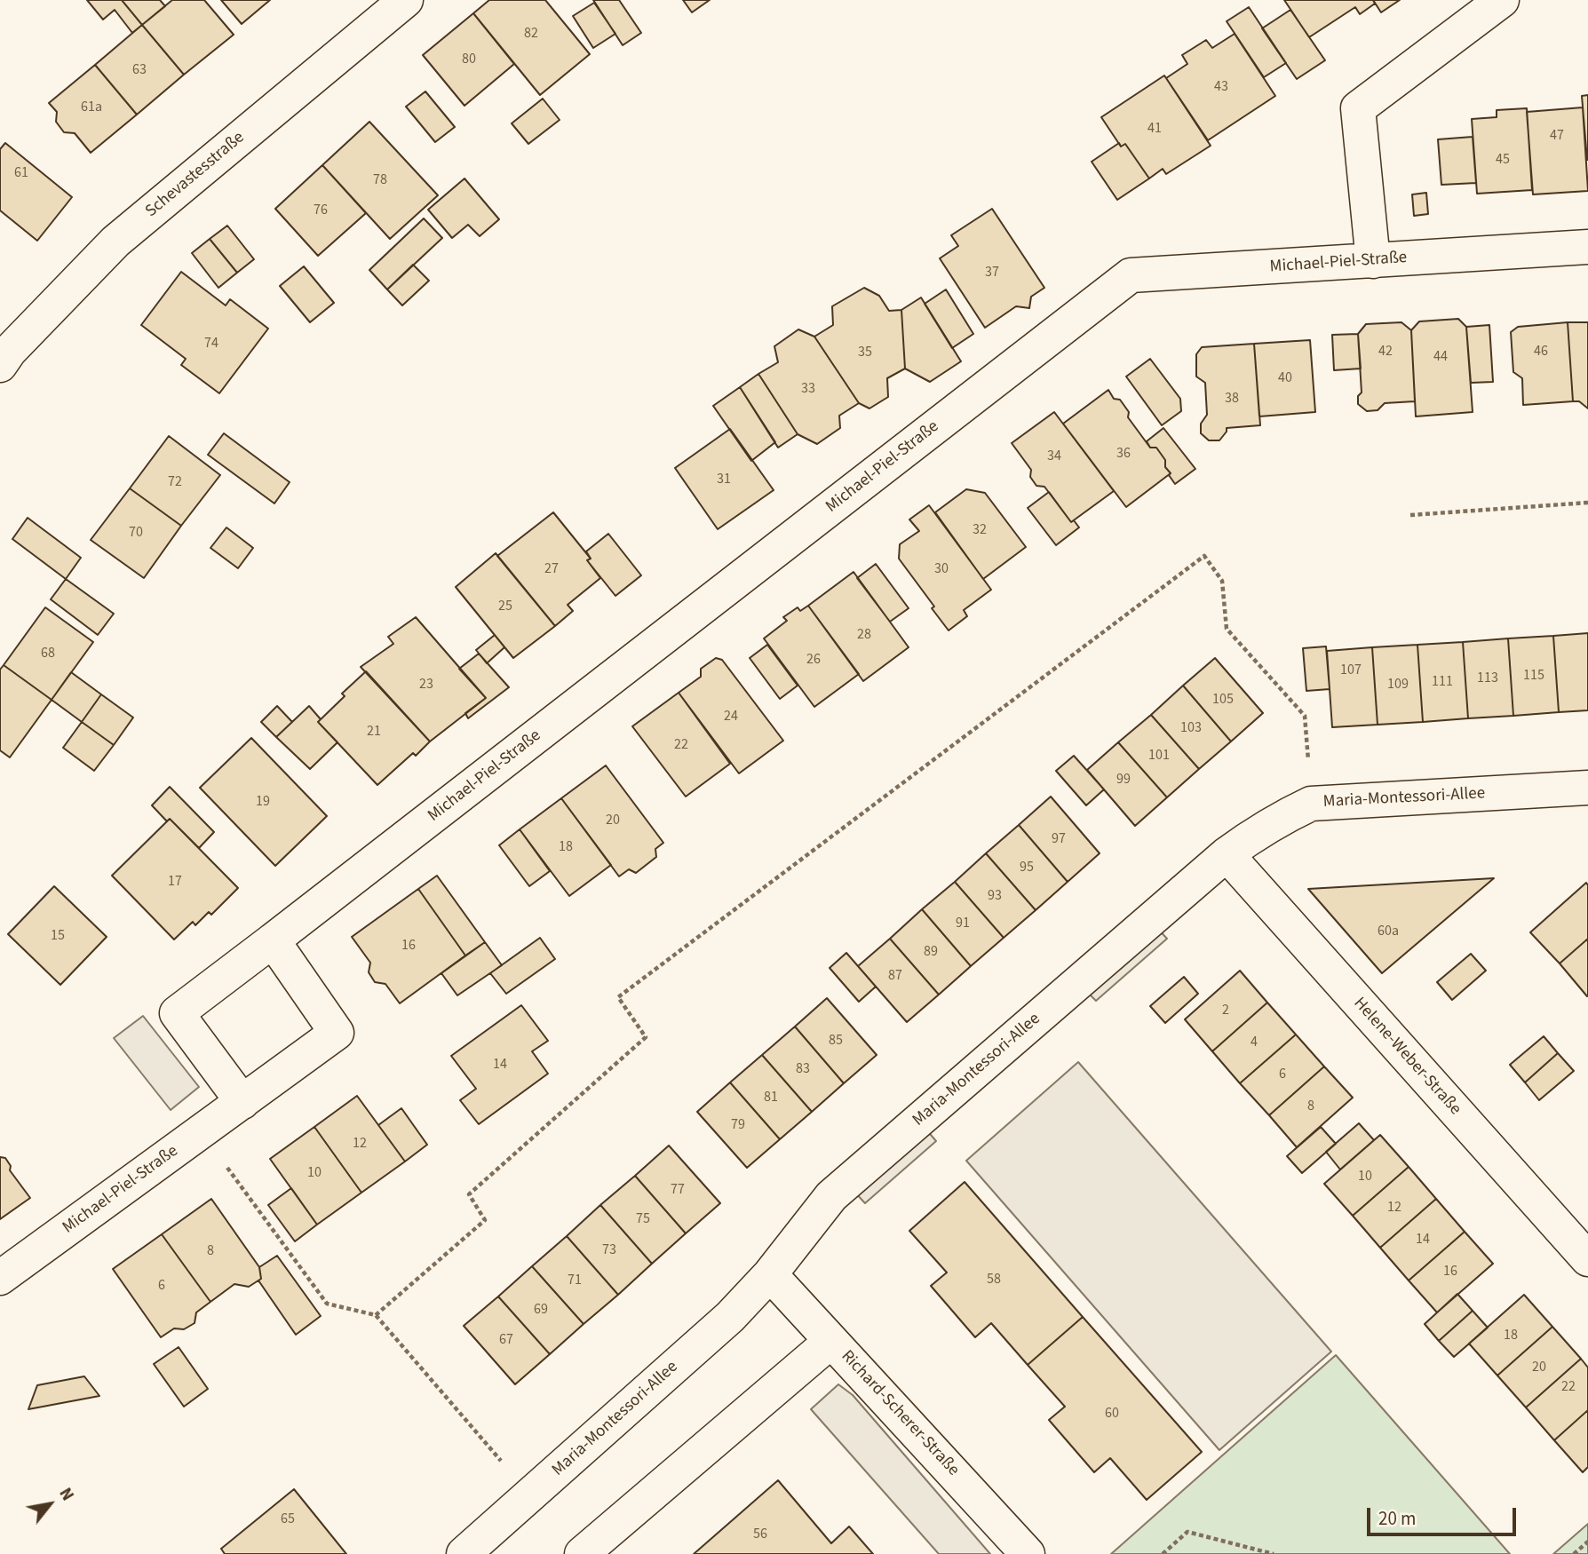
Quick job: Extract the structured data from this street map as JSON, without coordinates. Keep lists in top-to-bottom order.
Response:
{
  "streets": {
    "street": [
      "Schevastesstraße",
      "Michael-Piel-Straße",
      "Maria-Montessori-Allee",
      "Helene-Weber-Straße",
      "Richard-Scherer-Straße"
    ]
  },
  "crossings": [
    ["Maria-Montessori-Allee", "Helene-Weber-Straße"],
    ["Maria-Montessori-Allee", "Richard-Scherer-Straße"]
  ],
  "house_numbers": [
    "82",
    "80",
    "63",
    "43",
    "61a",
    "41",
    "47",
    "45",
    "61",
    "78",
    "76",
    "37",
    "74",
    "42",
    "46",
    "35",
    "44",
    "40",
    "33",
    "38",
    "36",
    "34",
    "31",
    "72",
    "32",
    "70",
    "27",
    "30",
    "25",
    "28",
    "68",
    "26",
    "107",
    "115",
    "113",
    "111",
    "23",
    "109",
    "105",
    "24",
    "103",
    "21",
    "22",
    "101",
    "99",
    "19",
    "20",
    "97",
    "18",
    "95",
    "17",
    "93",
    "91",
    "60a",
    "15",
    "16",
    "89",
    "87",
    "2",
    "85",
    "4",
    "14",
    "83",
    "6",
    "81",
    "8",
    "79",
    "12",
    "10",
    "10",
    "77",
    "12",
    "75",
    "14",
    "73",
    "8",
    "16",
    "58",
    "71",
    "6",
    "69",
    "18",
    "67",
    "20",
    "22",
    "60",
    "65",
    "56"
  ],
  "scale_bar": "20 m",
  "north": "top right"
}
